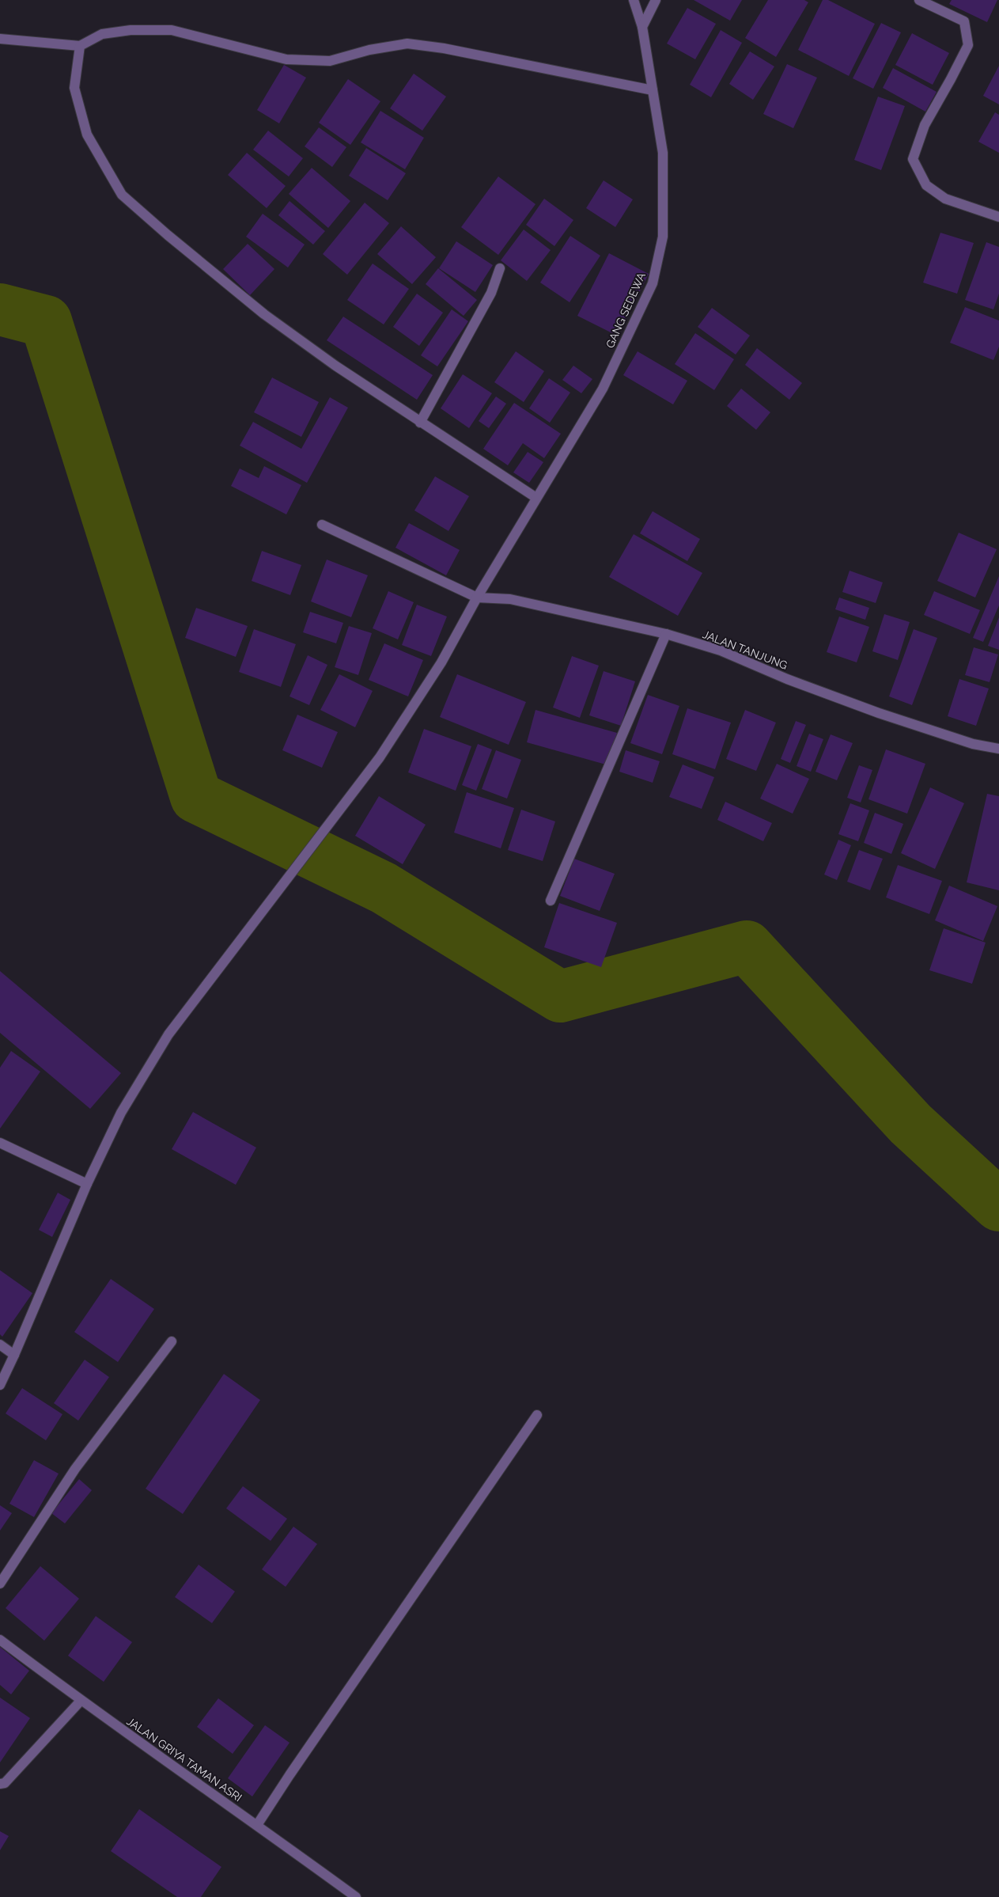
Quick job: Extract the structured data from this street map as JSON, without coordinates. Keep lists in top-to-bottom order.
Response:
{
  "streets": {
    "street": ["GANG SEDEWA", "JALAN TANJUNG", "JALAN GRIYA TAMAN ASRI"]
  },
  "crossings": [
    ["GANG SEDEWA", "JALAN TANJUNG"]
  ]
}
